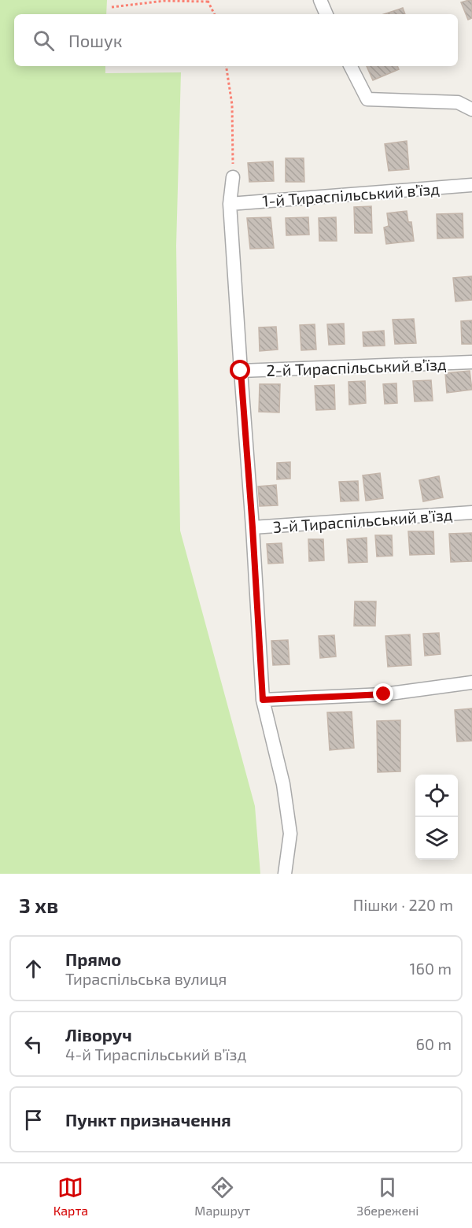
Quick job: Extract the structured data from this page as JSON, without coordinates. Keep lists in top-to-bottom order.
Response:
{
  "streets": {
    "street": ["1-й Тираспільський в’їзд", "2-й Тираспільський в’їзд", "3-й Тираспільський в’їзд"]
  },
  "page": {
    "search": "Пошук",
    "heading": ["3 хв", "Пішки · 220 m"],
    "list": [
      ["Прямо", "Тираспільська вулиця", "160 m"],
      ["Ліворуч", "4-й Тираспільський в’їзд", "60 m"],
      "Пункт призначення"
    ],
    "nav": ["Карта", "Маршрут", "Збережені"]
  }
}
